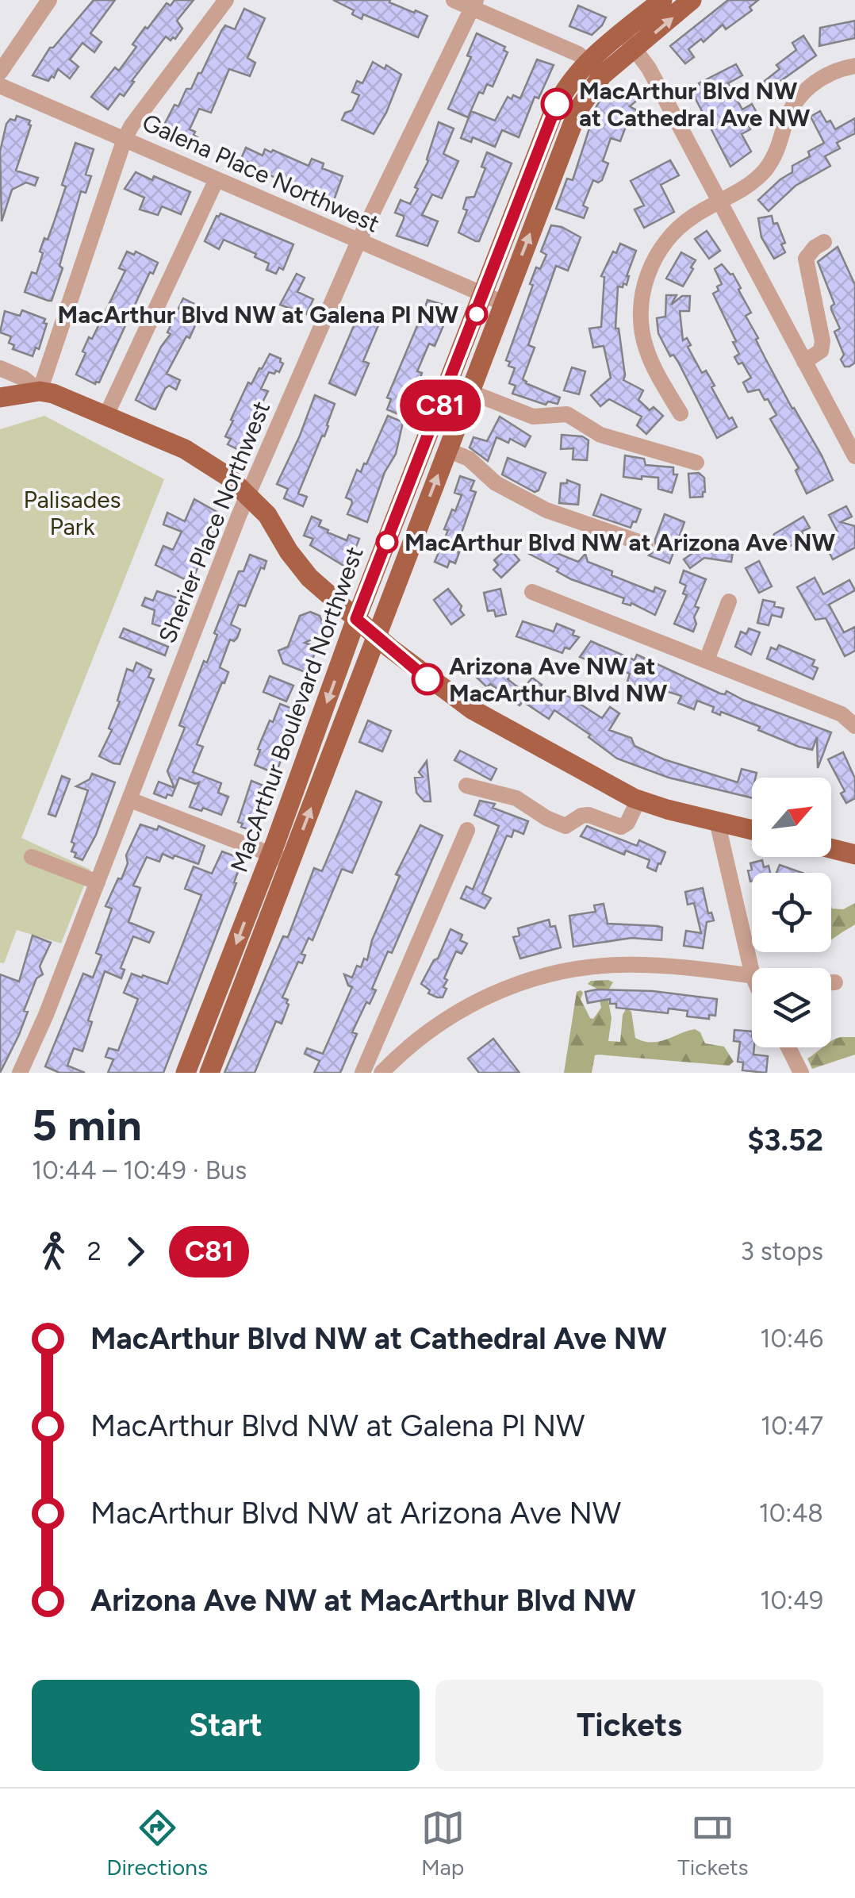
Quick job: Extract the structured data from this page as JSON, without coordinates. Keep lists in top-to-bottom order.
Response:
{
  "streets": {
    "main road": ["MacArthur Boulevard Northwest"],
    "street": ["Galena Place Northwest", "Sherier Place Northwest"]
  },
  "crossings": [
    ["Galena Place Northwest", "Sherier Place Northwest"],
    ["Galena Place Northwest", "MacArthur Boulevard Northwest"]
  ],
  "parks": ["Palisades Park"],
  "places": [
    "MacArthur Blvd NW at Cathedral Ave NW",
    "MacArthur Blvd NW at Galena Pl NW",
    "MacArthur Blvd NW at Arizona Ave NW",
    "Arizona Ave NW at MacArthur Blvd NW"
  ],
  "lines": ["bus line C81"],
  "north": "top right",
  "page": {
    "on_map": "C81",
    "heading": ["5 min", "10:44 – 10:49 · Bus", "$3.52"],
    "legs": ["2", "C81", "3 stops"],
    "list": [
      {
        "name": "MacArthur Blvd NW at Cathedral Ave NW",
        "value": "10:46"
      },
      {
        "name": "MacArthur Blvd NW at Galena Pl NW",
        "value": "10:47"
      },
      {
        "name": "MacArthur Blvd NW at Arizona Ave NW",
        "value": "10:48"
      },
      {
        "name": "Arizona Ave NW at MacArthur Blvd NW",
        "value": "10:49"
      }
    ],
    "buttons": ["Start", "Tickets"],
    "tabs": ["Directions", "Map", "Tickets"]
  }
}
